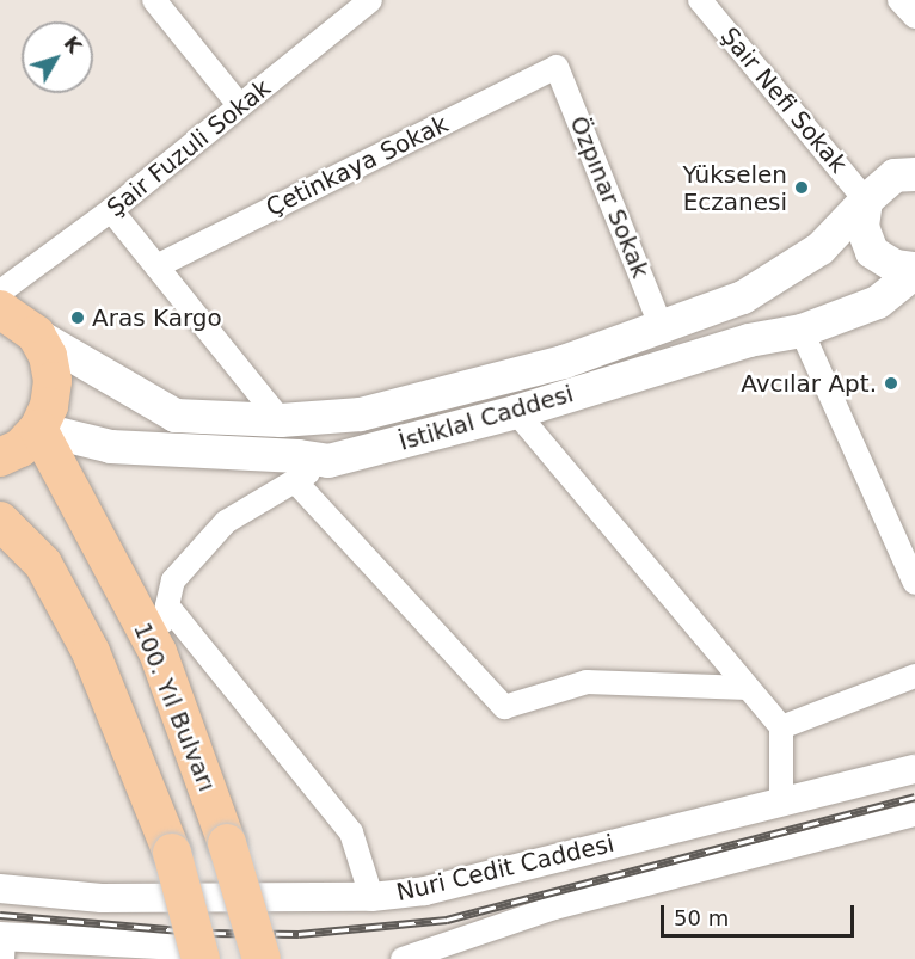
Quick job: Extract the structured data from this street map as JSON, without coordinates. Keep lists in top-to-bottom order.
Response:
{
  "streets": {
    "main road": ["İstiklal Caddesi", "100. Yıl Bulvarı"],
    "street": [
      "Şair Nefi Sokak",
      "Şair Fuzuli Sokak",
      "Çetinkaya Sokak",
      "Özpınar Sokak",
      "Nuri Cedit Caddesi"
    ]
  },
  "crossings": [
    ["Şair Nefi Sokak", "İstiklal Caddesi"],
    ["Çetinkaya Sokak", "Özpınar Sokak"],
    ["Özpınar Sokak", "İstiklal Caddesi"],
    ["İstiklal Caddesi", "100. Yıl Bulvarı"]
  ],
  "places": ["Yükselen Eczanesi", "Aras Kargo", "Avcılar Apt."],
  "scale_bar": "50 m",
  "north": "top right"
}
